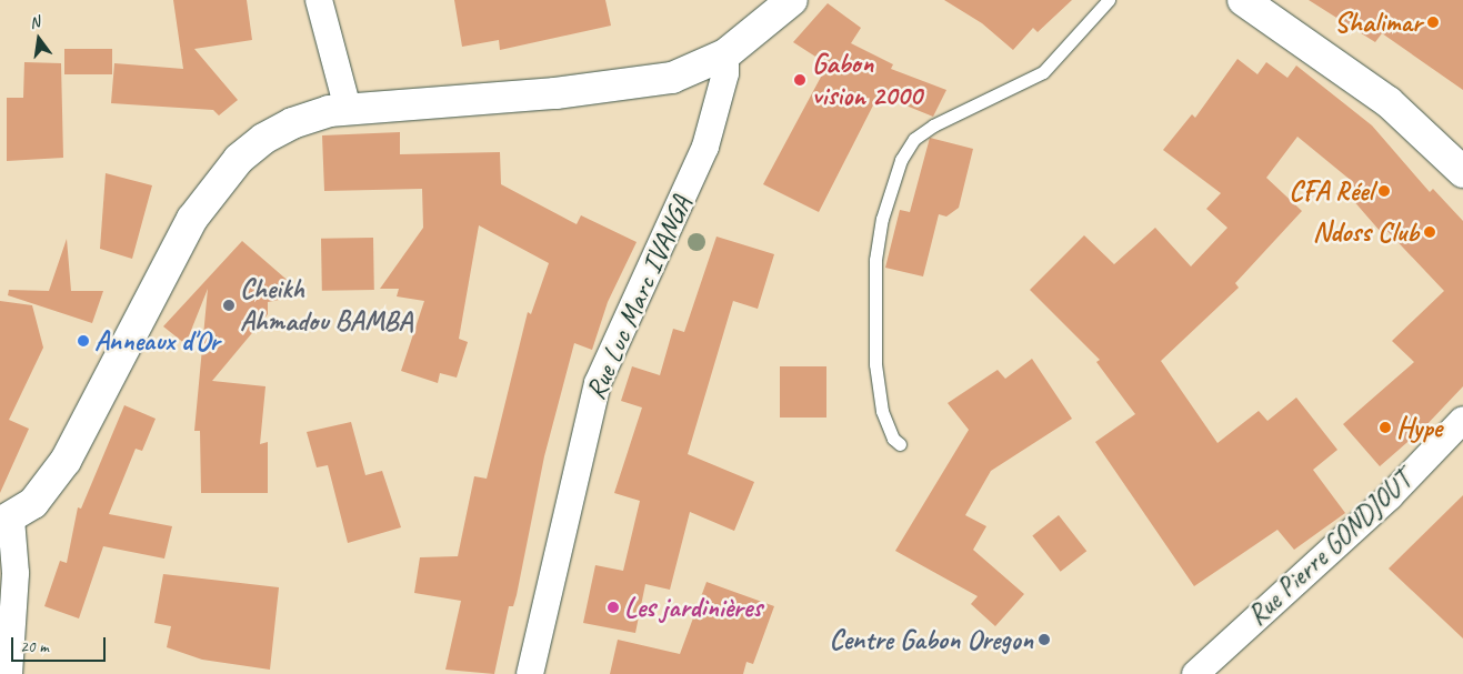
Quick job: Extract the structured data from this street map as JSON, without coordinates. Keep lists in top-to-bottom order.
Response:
{
  "streets": {
    "street": ["Rue Luc Marc IVANGA", "Rue Pierre GONDJOUT"]
  },
  "places": [
    "Shalimar",
    "Gabon vision 2000",
    "CFA Réel",
    "Ndoss Club",
    "Cheikh Ahmadou BAMBA",
    "Anneaux d'Or",
    "Hype",
    "Les jardinières",
    "Centre Gabon Oregon"
  ],
  "scale_bar": "20 m",
  "north": "top"
}
